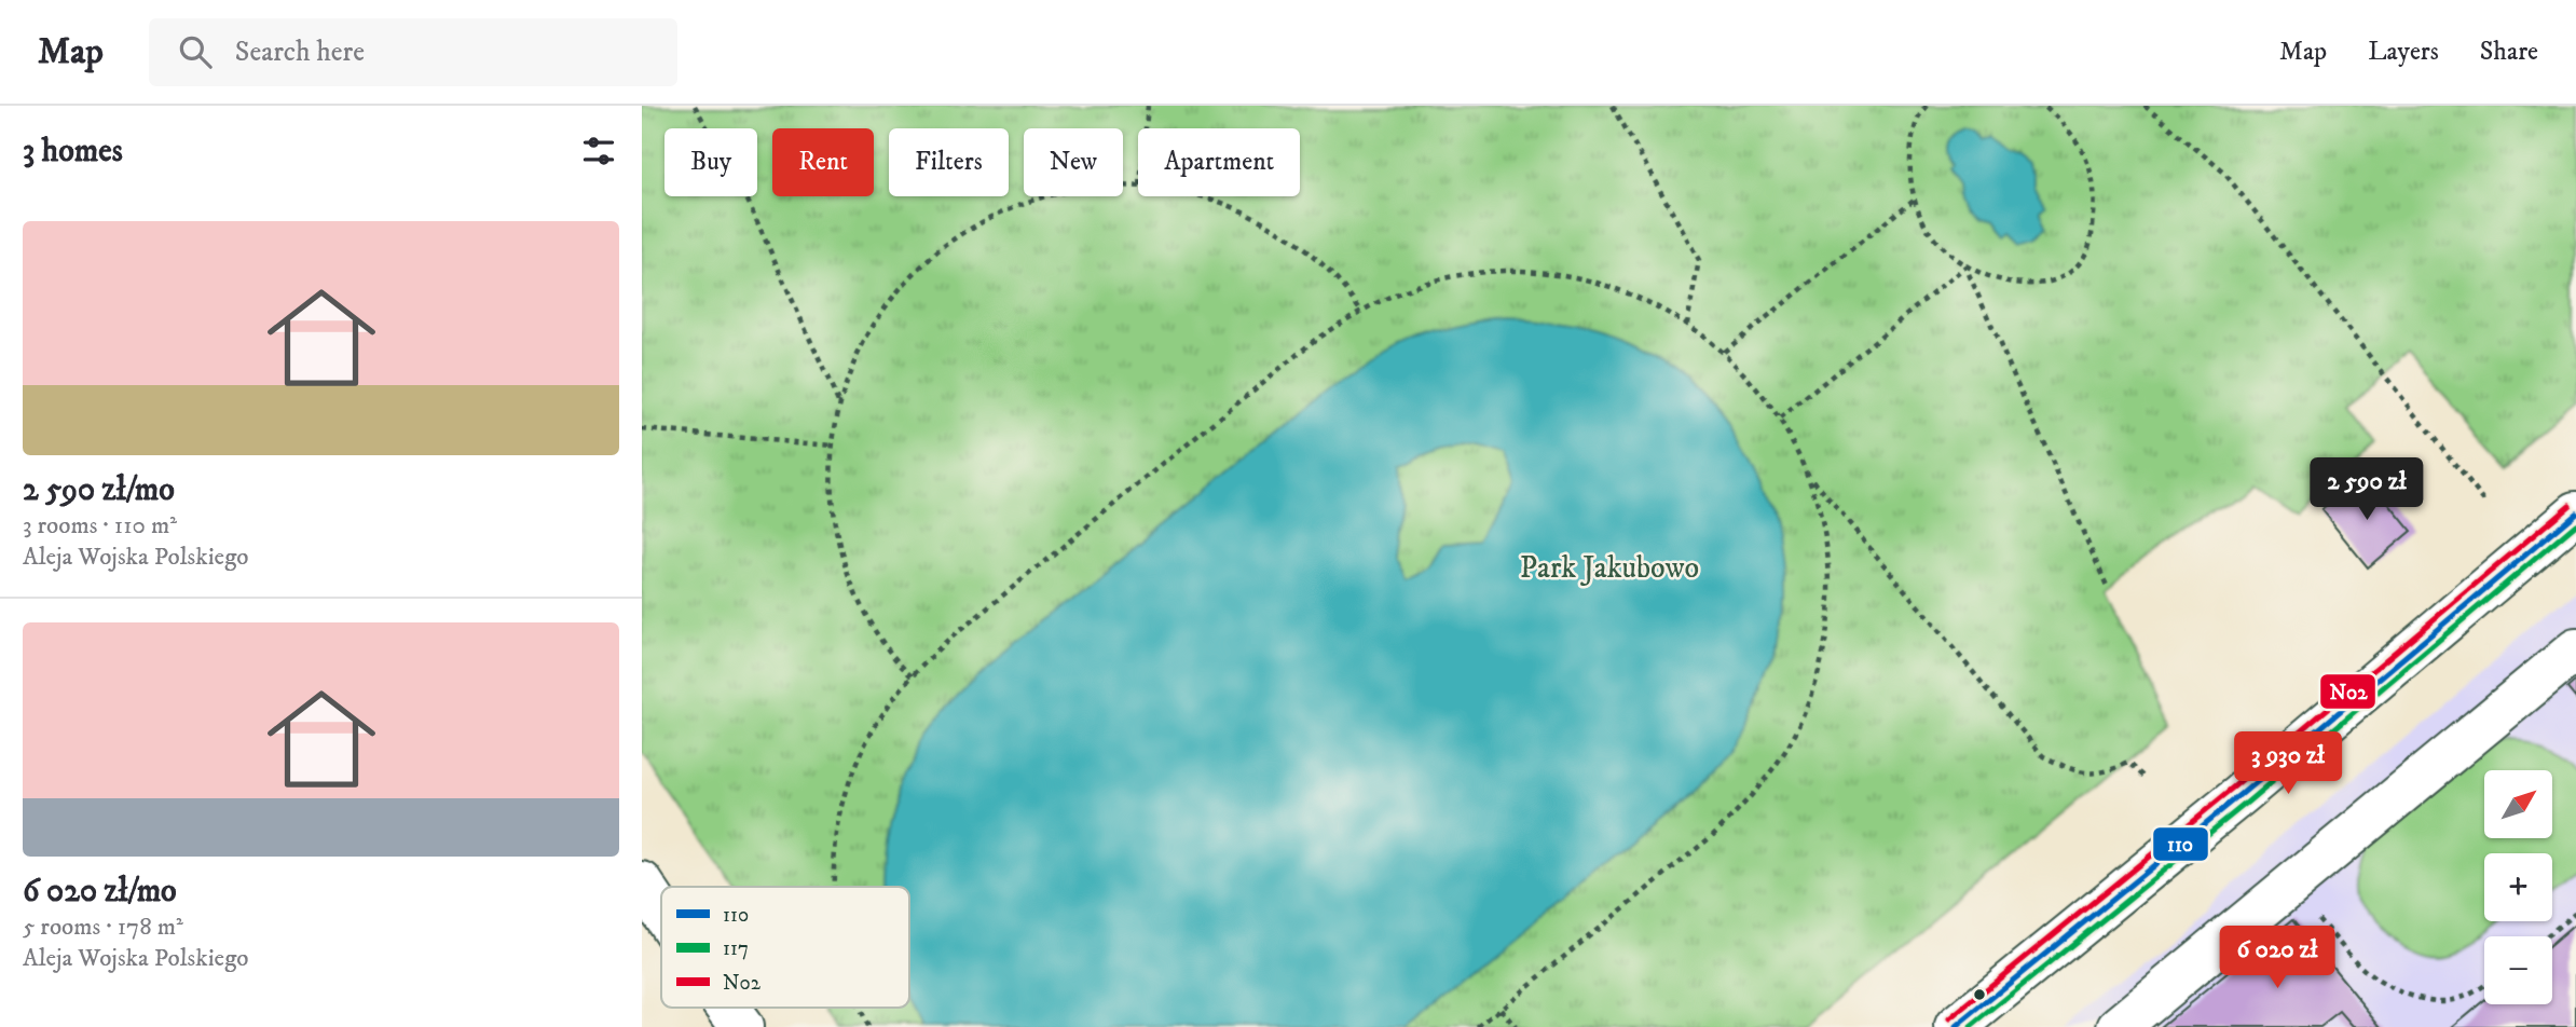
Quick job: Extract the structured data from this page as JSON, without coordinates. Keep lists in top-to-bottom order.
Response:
{
  "parks": ["Park Jakubowo"],
  "lines": ["transit line N02", "transit line 110", "transit line 117"],
  "legend": ["110", "117", "N02"],
  "north": "top right",
  "page": {
    "header": "Map",
    "search": "Search here",
    "nav": ["Map", "Layers", "Share"],
    "heading": "3 homes",
    "chip": [
      "Buy",
      "Rent",
      "Filters",
      "New",
      "Apartment"
    ],
    "list": [
      {
        "name": "2 590 zł/mo",
        "note": "3 rooms · 110 m² · Aleja Wojska Polskiego"
      },
      {
        "name": "6 020 zł/mo",
        "note": "5 rooms · 178 m² · Aleja Wojska Polskiego"
      }
    ],
    "price": ["2 590 zł", "3 930 zł", "6 020 zł"],
    "map_buttons": ["+", "−"]
  }
}
